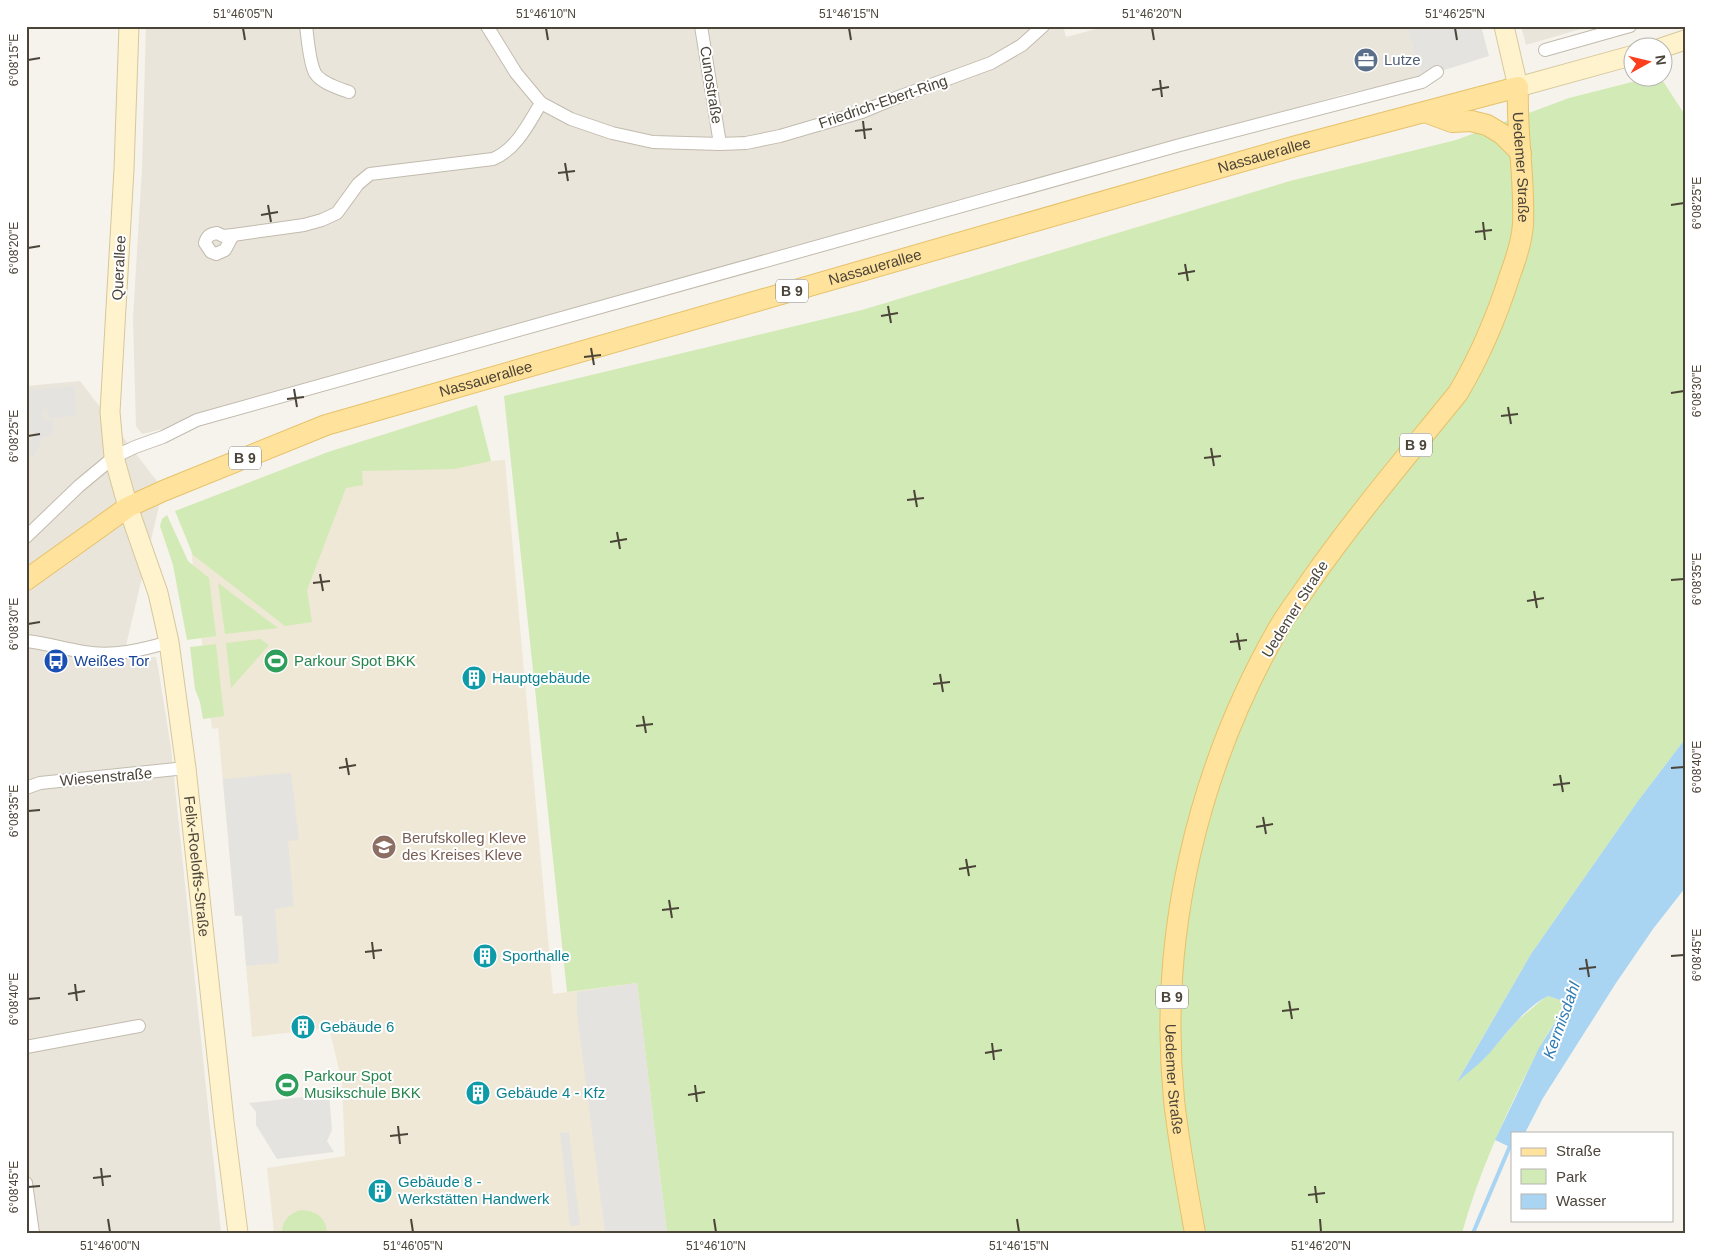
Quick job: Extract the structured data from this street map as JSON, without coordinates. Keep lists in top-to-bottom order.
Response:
{
  "streets": {
    "main road": ["Nassauerallee", "Uedemer Straße", "B 9"],
    "street": [
      "Cunostraße",
      "Friedrich-Ebert-Ring",
      "Querallee",
      "Wiesenstraße",
      "Felix-Roeloffs-Straße"
    ]
  },
  "crossings": [
    ["Cunostraße", "Friedrich-Ebert-Ring"],
    ["Nassauerallee", "Uedemer Straße"],
    ["Nassauerallee", "Querallee"],
    ["Nassauerallee", "Felix-Roeloffs-Straße"],
    ["Querallee", "Felix-Roeloffs-Straße"],
    ["Wiesenstraße", "Felix-Roeloffs-Straße"]
  ],
  "water": ["Kermisdahl"],
  "places": {
    "office": ["Lutze"],
    "bus stop": ["Weißes Tor"],
    "sports": ["Parkour Spot BKK", "Parkour Spot Musikschule BKK"],
    "building": [
      "Hauptgebäude",
      "Sporthalle",
      "Gebäude 6",
      "Gebäude 4 - Kfz",
      "Gebäude 8 - Werkstätten Handwerk"
    ],
    "school or university": ["Berufskolleg Kleve des Kreises Kleve"]
  },
  "legend": ["Straße", "Park", "Wasser"],
  "north": "right",
  "coordinates": [
    "51°46'05\"N",
    "51°46'10\"N",
    "51°46'15\"N",
    "51°46'20\"N",
    "51°46'25\"N",
    "6°08'15\"E",
    "6°08'25\"E",
    "6°08'20\"E",
    "6°08'30\"E",
    "6°08'35\"E",
    "6°08'40\"E",
    "6°08'45\"E",
    "51°46'00\"N"
  ]
}
